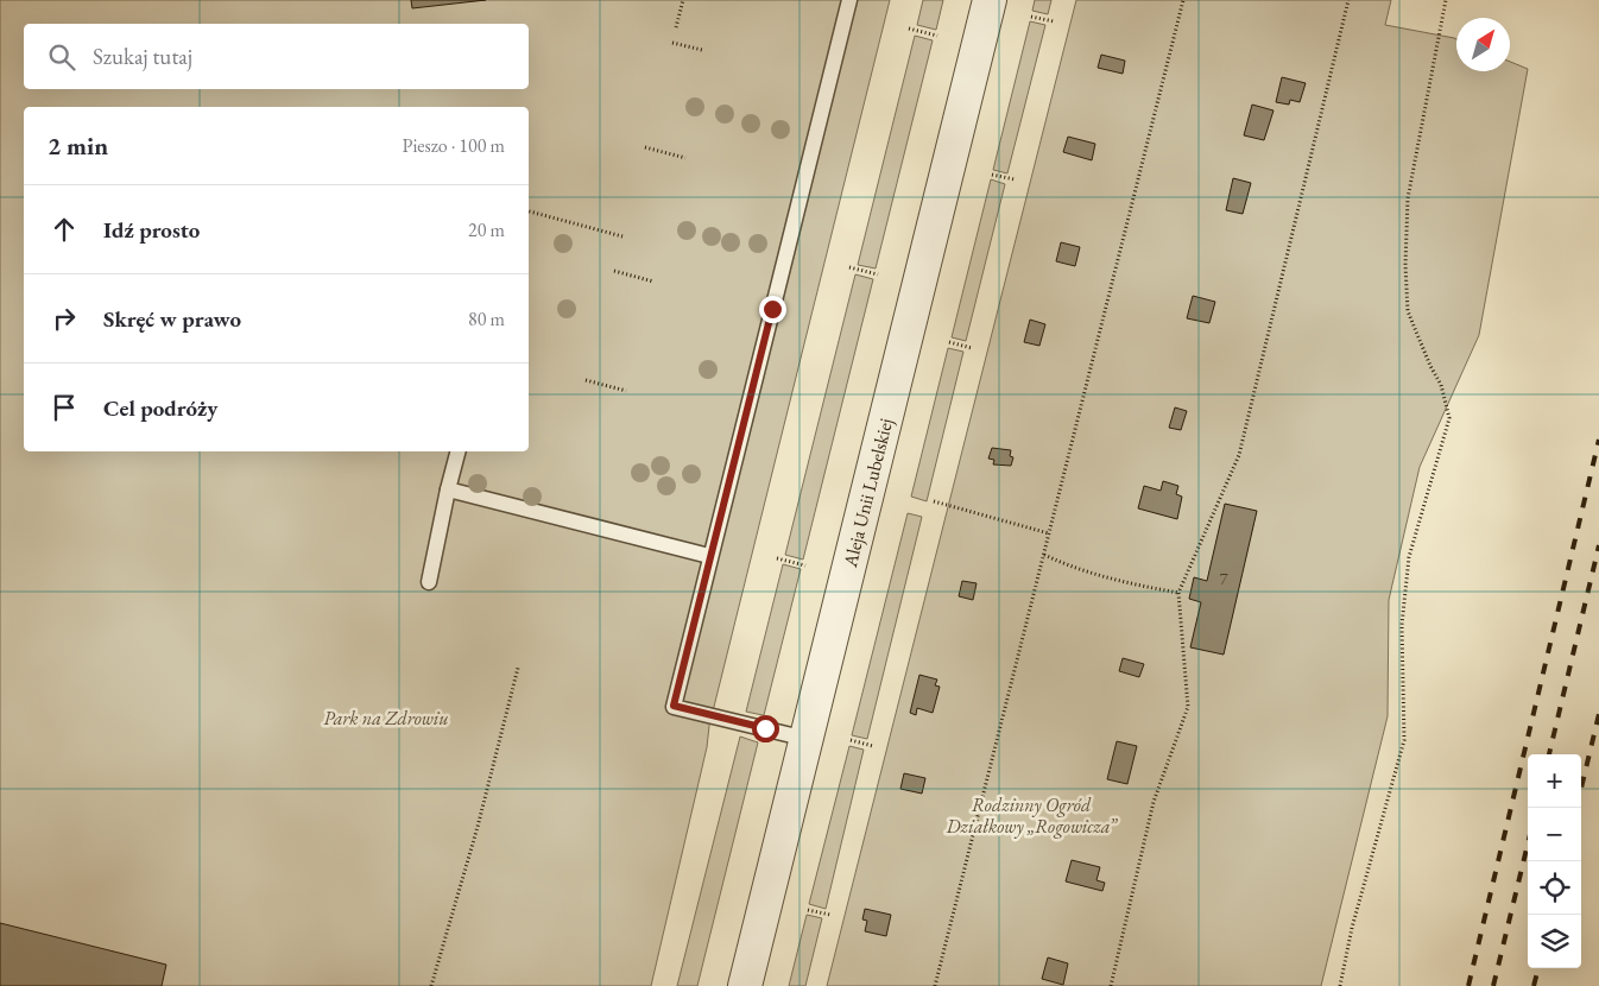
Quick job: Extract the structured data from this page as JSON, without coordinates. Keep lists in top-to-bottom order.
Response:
{
  "streets": {
    "street": ["Aleja Unii Lubelskiej"]
  },
  "parks": ["Park na Zdrowiu", "Rodzinny Ogród Działkowy „Rogowicza”"],
  "house_numbers": ["7"],
  "north": "top right",
  "page": {
    "search": "Szukaj tutaj",
    "heading": ["2 min", "Pieszo · 100 m"],
    "list": [
      ["Idź prosto", "20 m"],
      ["Skręć w prawo", "80 m"],
      "Cel podróży"
    ],
    "map_buttons": ["+", "−"]
  }
}
